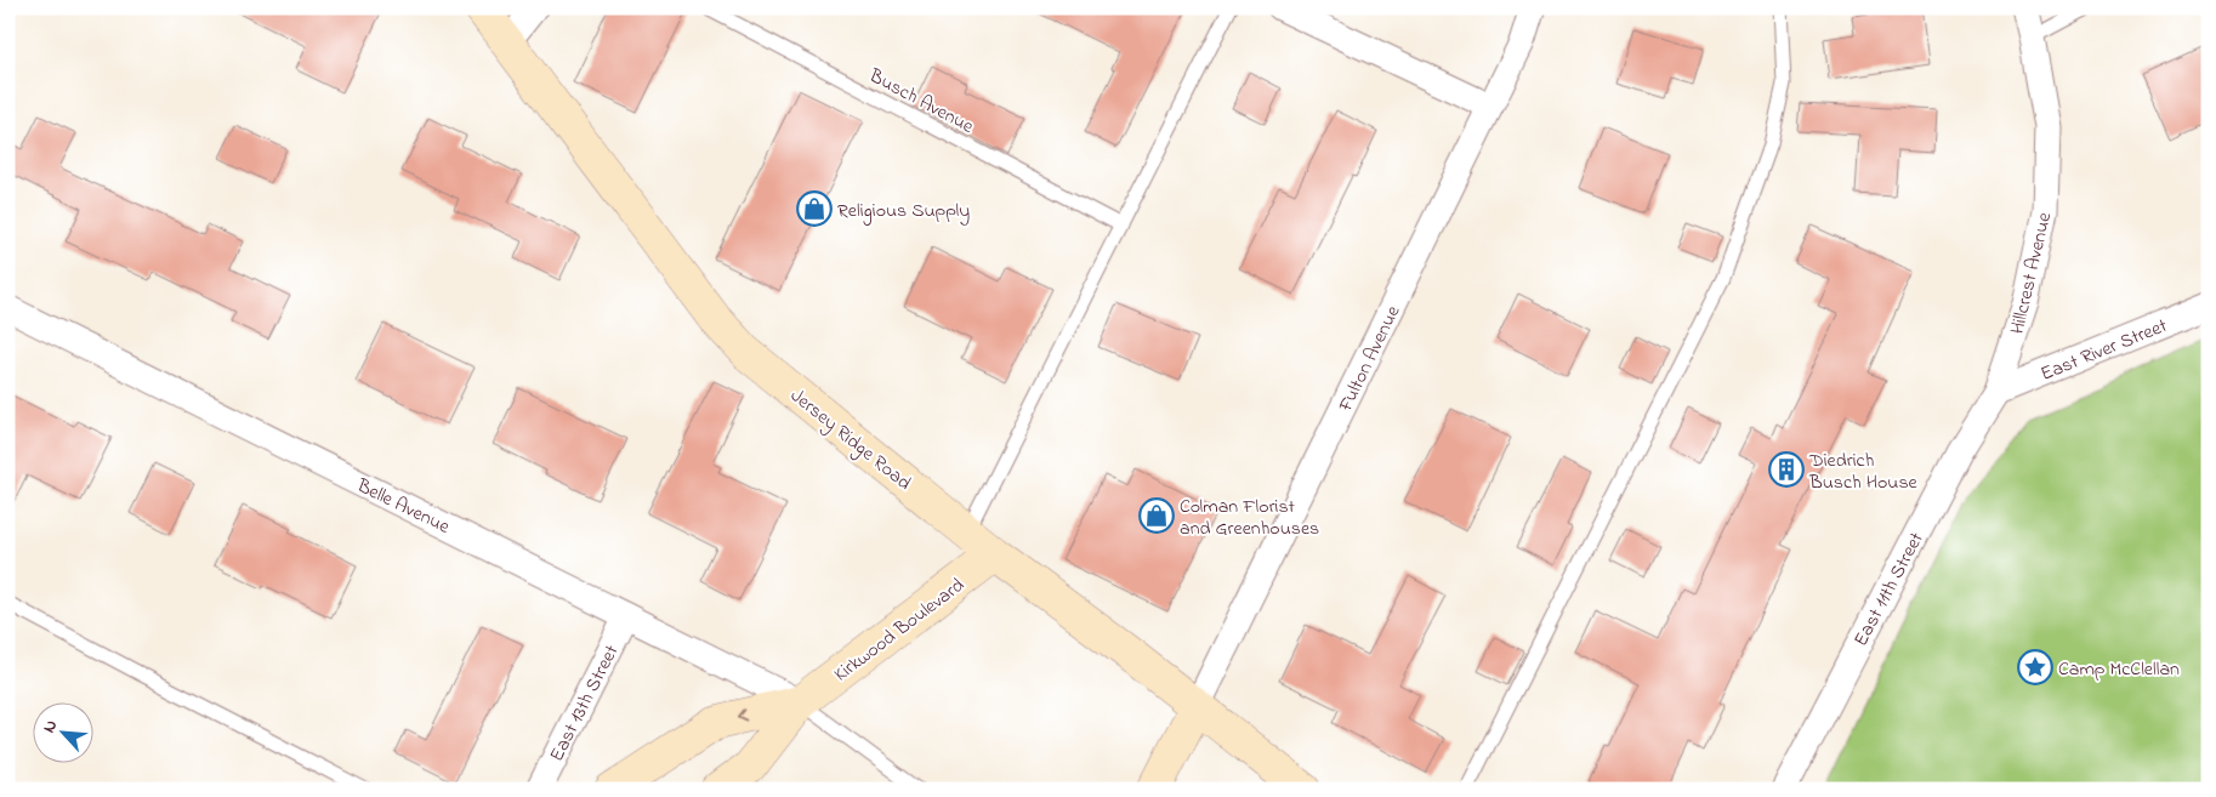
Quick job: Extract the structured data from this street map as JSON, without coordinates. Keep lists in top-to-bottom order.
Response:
{
  "streets": {
    "street": [
      "Hillcrest Avenue",
      "East River Street",
      "Fulton Avenue",
      "Jersey Ridge Road",
      "Belle Avenue",
      "East 11th Street",
      "Kirkwood Boulevard",
      "East 13th Street"
    ],
    "lane": ["Busch Avenue"]
  },
  "crossings": [
    ["Hillcrest Avenue", "East River Street"],
    ["Hillcrest Avenue", "East 11th Street"],
    ["East River Street", "East 11th Street"],
    ["Fulton Avenue", "Jersey Ridge Road"],
    ["Jersey Ridge Road", "Kirkwood Boulevard"],
    ["Belle Avenue", "Kirkwood Boulevard"],
    ["Belle Avenue", "East 13th Street"]
  ],
  "places": {
    "shop": ["Religious Supply", "Colman Florist and Greenhouses"],
    "building": ["Diedrich Busch House"],
    "place": ["Camp McClellan"]
  },
  "north": "top left"
}
